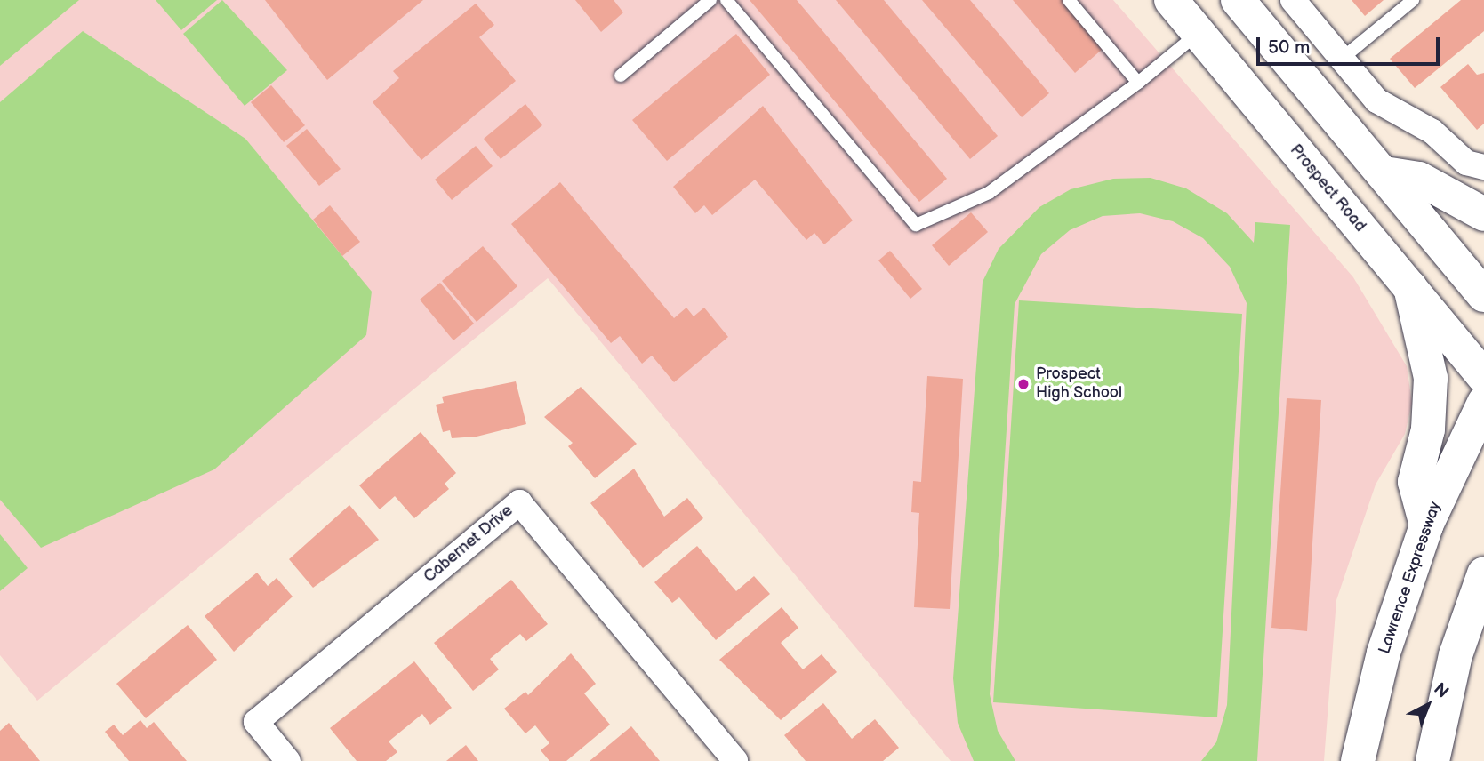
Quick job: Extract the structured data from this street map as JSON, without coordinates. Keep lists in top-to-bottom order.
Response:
{
  "streets": {
    "main road": ["Prospect Road", "Lawrence Expressway"],
    "street": ["Cabernet Drive"]
  },
  "places": ["Prospect High School"],
  "scale_bar": "50 m",
  "north": "top right"
}
